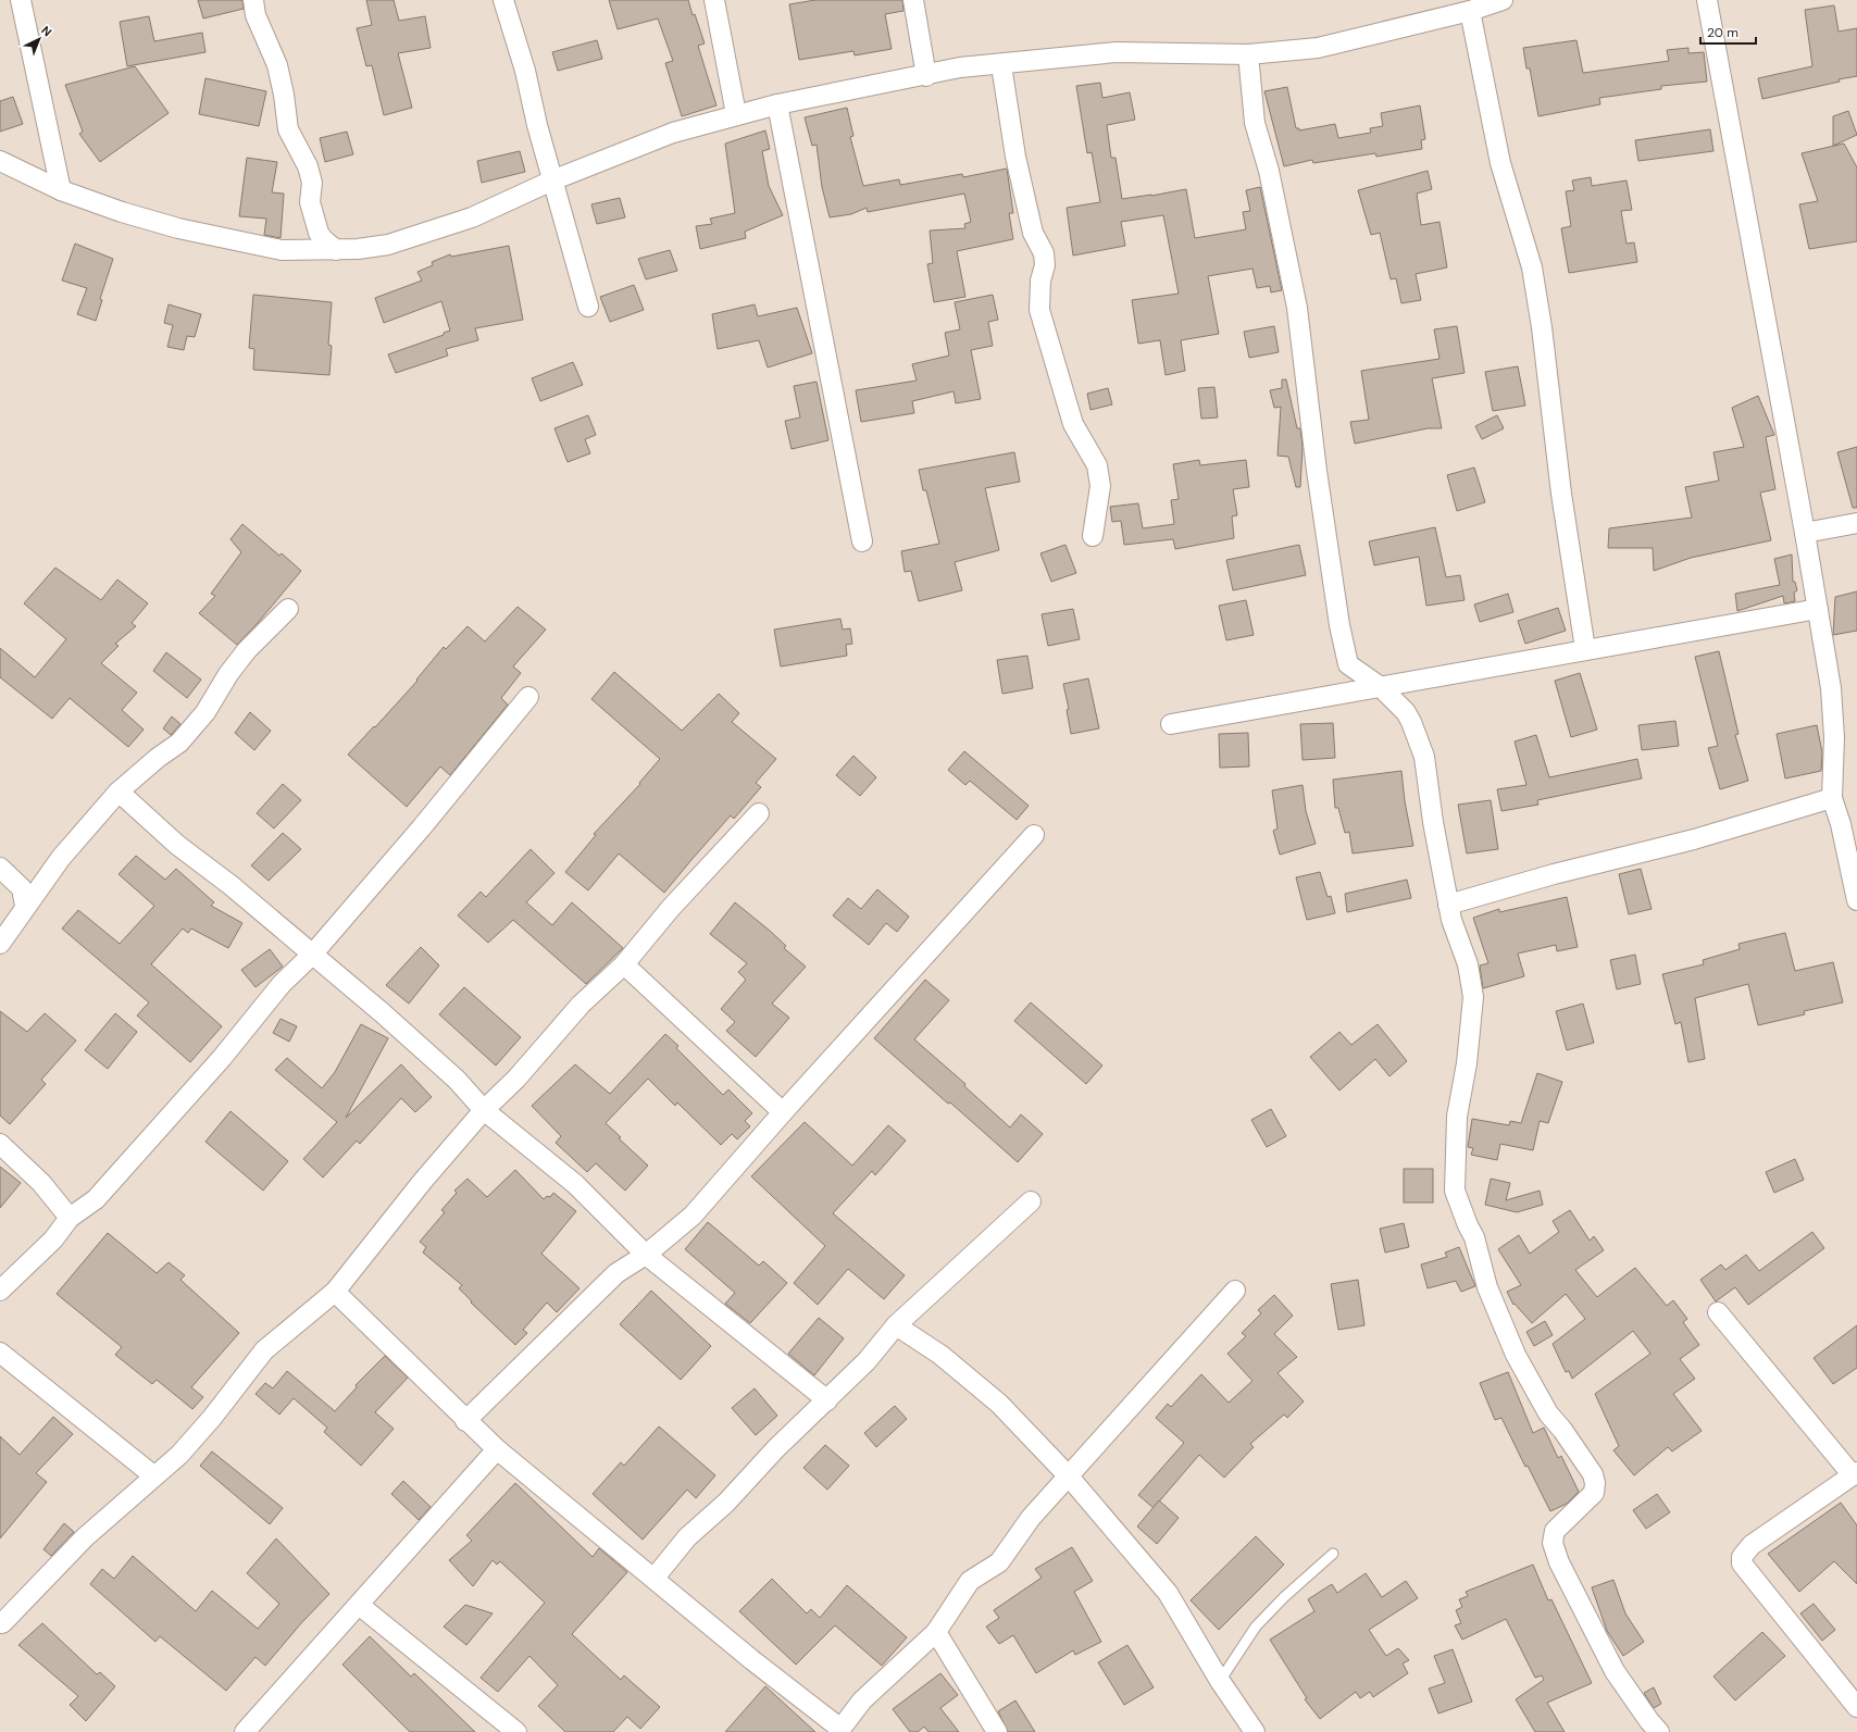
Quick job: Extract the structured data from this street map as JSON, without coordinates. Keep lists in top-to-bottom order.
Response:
{
  "scale_bar": "20 m",
  "north": "top right"
}
